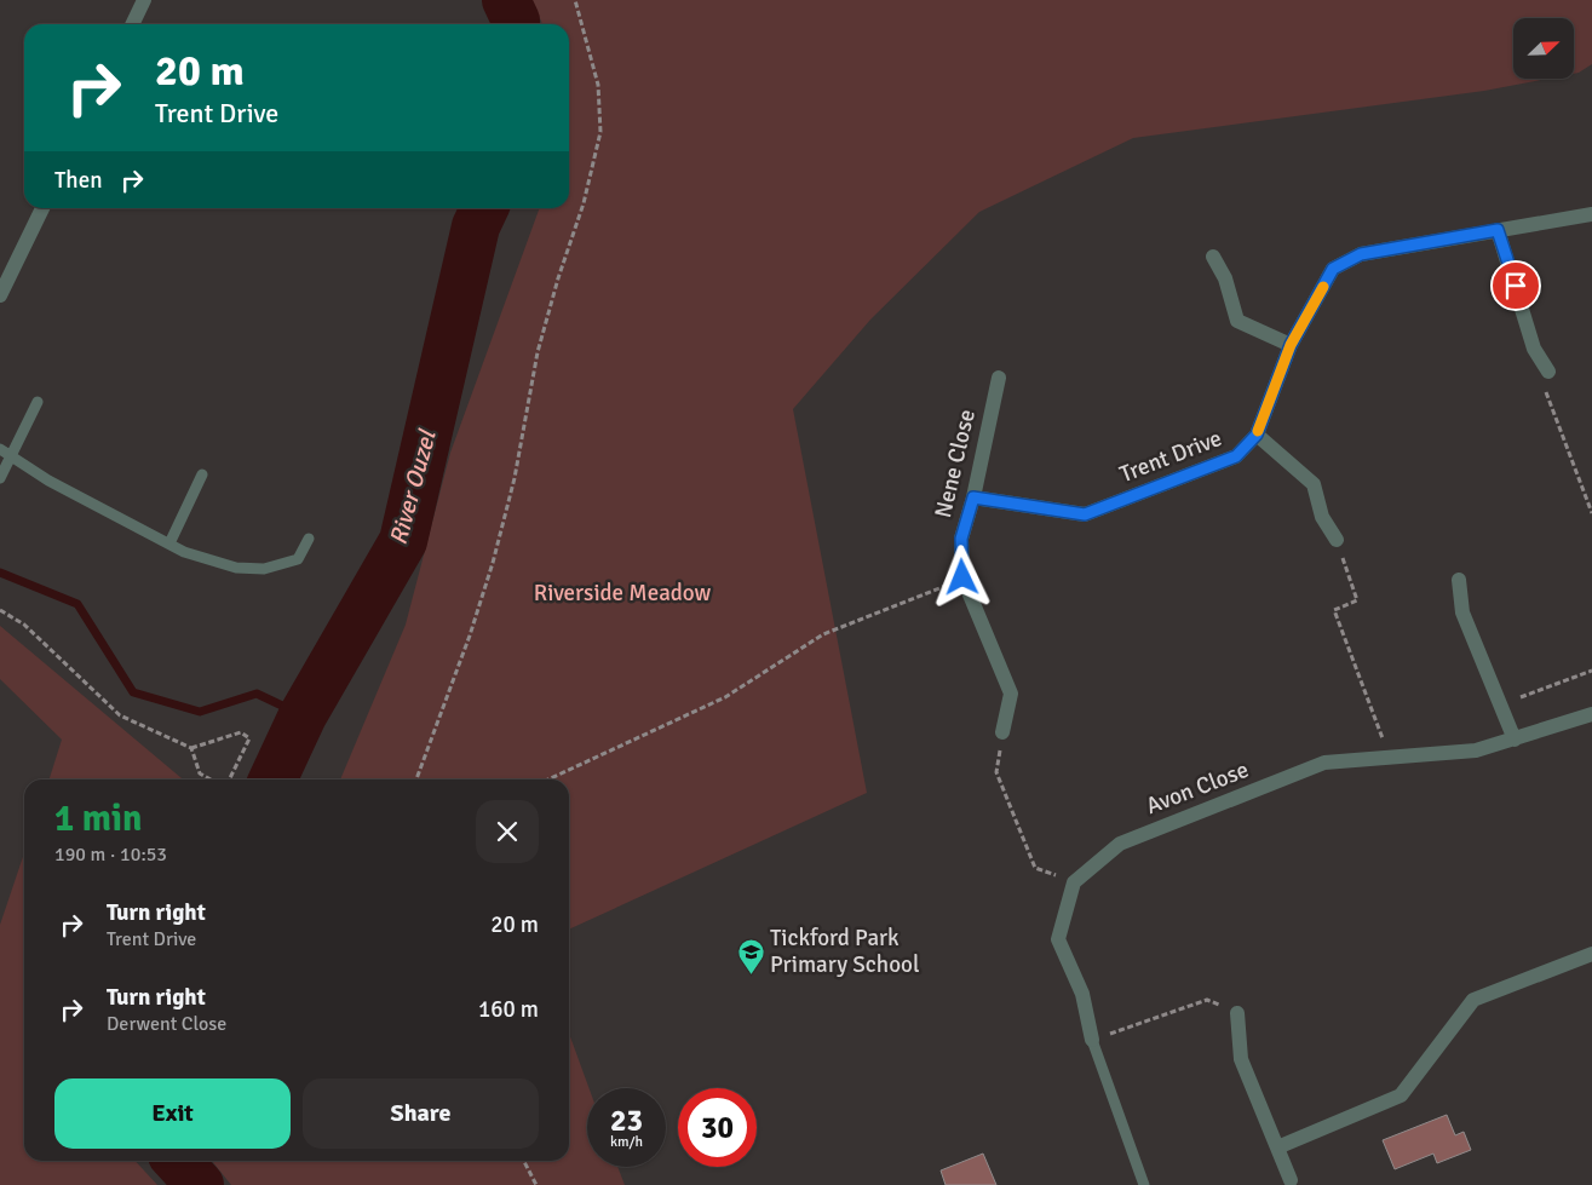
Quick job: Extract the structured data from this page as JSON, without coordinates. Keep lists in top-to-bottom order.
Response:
{
  "streets": {
    "street": ["Trent Drive", "Nene Close", "Avon Close"]
  },
  "crossings": [
    ["Trent Drive", "Nene Close"]
  ],
  "water": ["River Ouzel"],
  "parks": ["Riverside Meadow"],
  "places": {
    "school or university": ["Tickford Park Primary School"]
  },
  "north": "top right",
  "page": {
    "turn": ["20 m", "Trent Drive"],
    "then": "Then",
    "heading": ["1 min", "190 m · 10:53"],
    "list": [
      {
        "name": "Turn right",
        "note": "Trent Drive",
        "value": "20 m"
      },
      {
        "name": "Turn right",
        "note": "Derwent Close",
        "value": "160 m"
      }
    ],
    "buttons": ["Exit", "Share"],
    "speed": "23 km/h",
    "limit": "30"
  }
}
